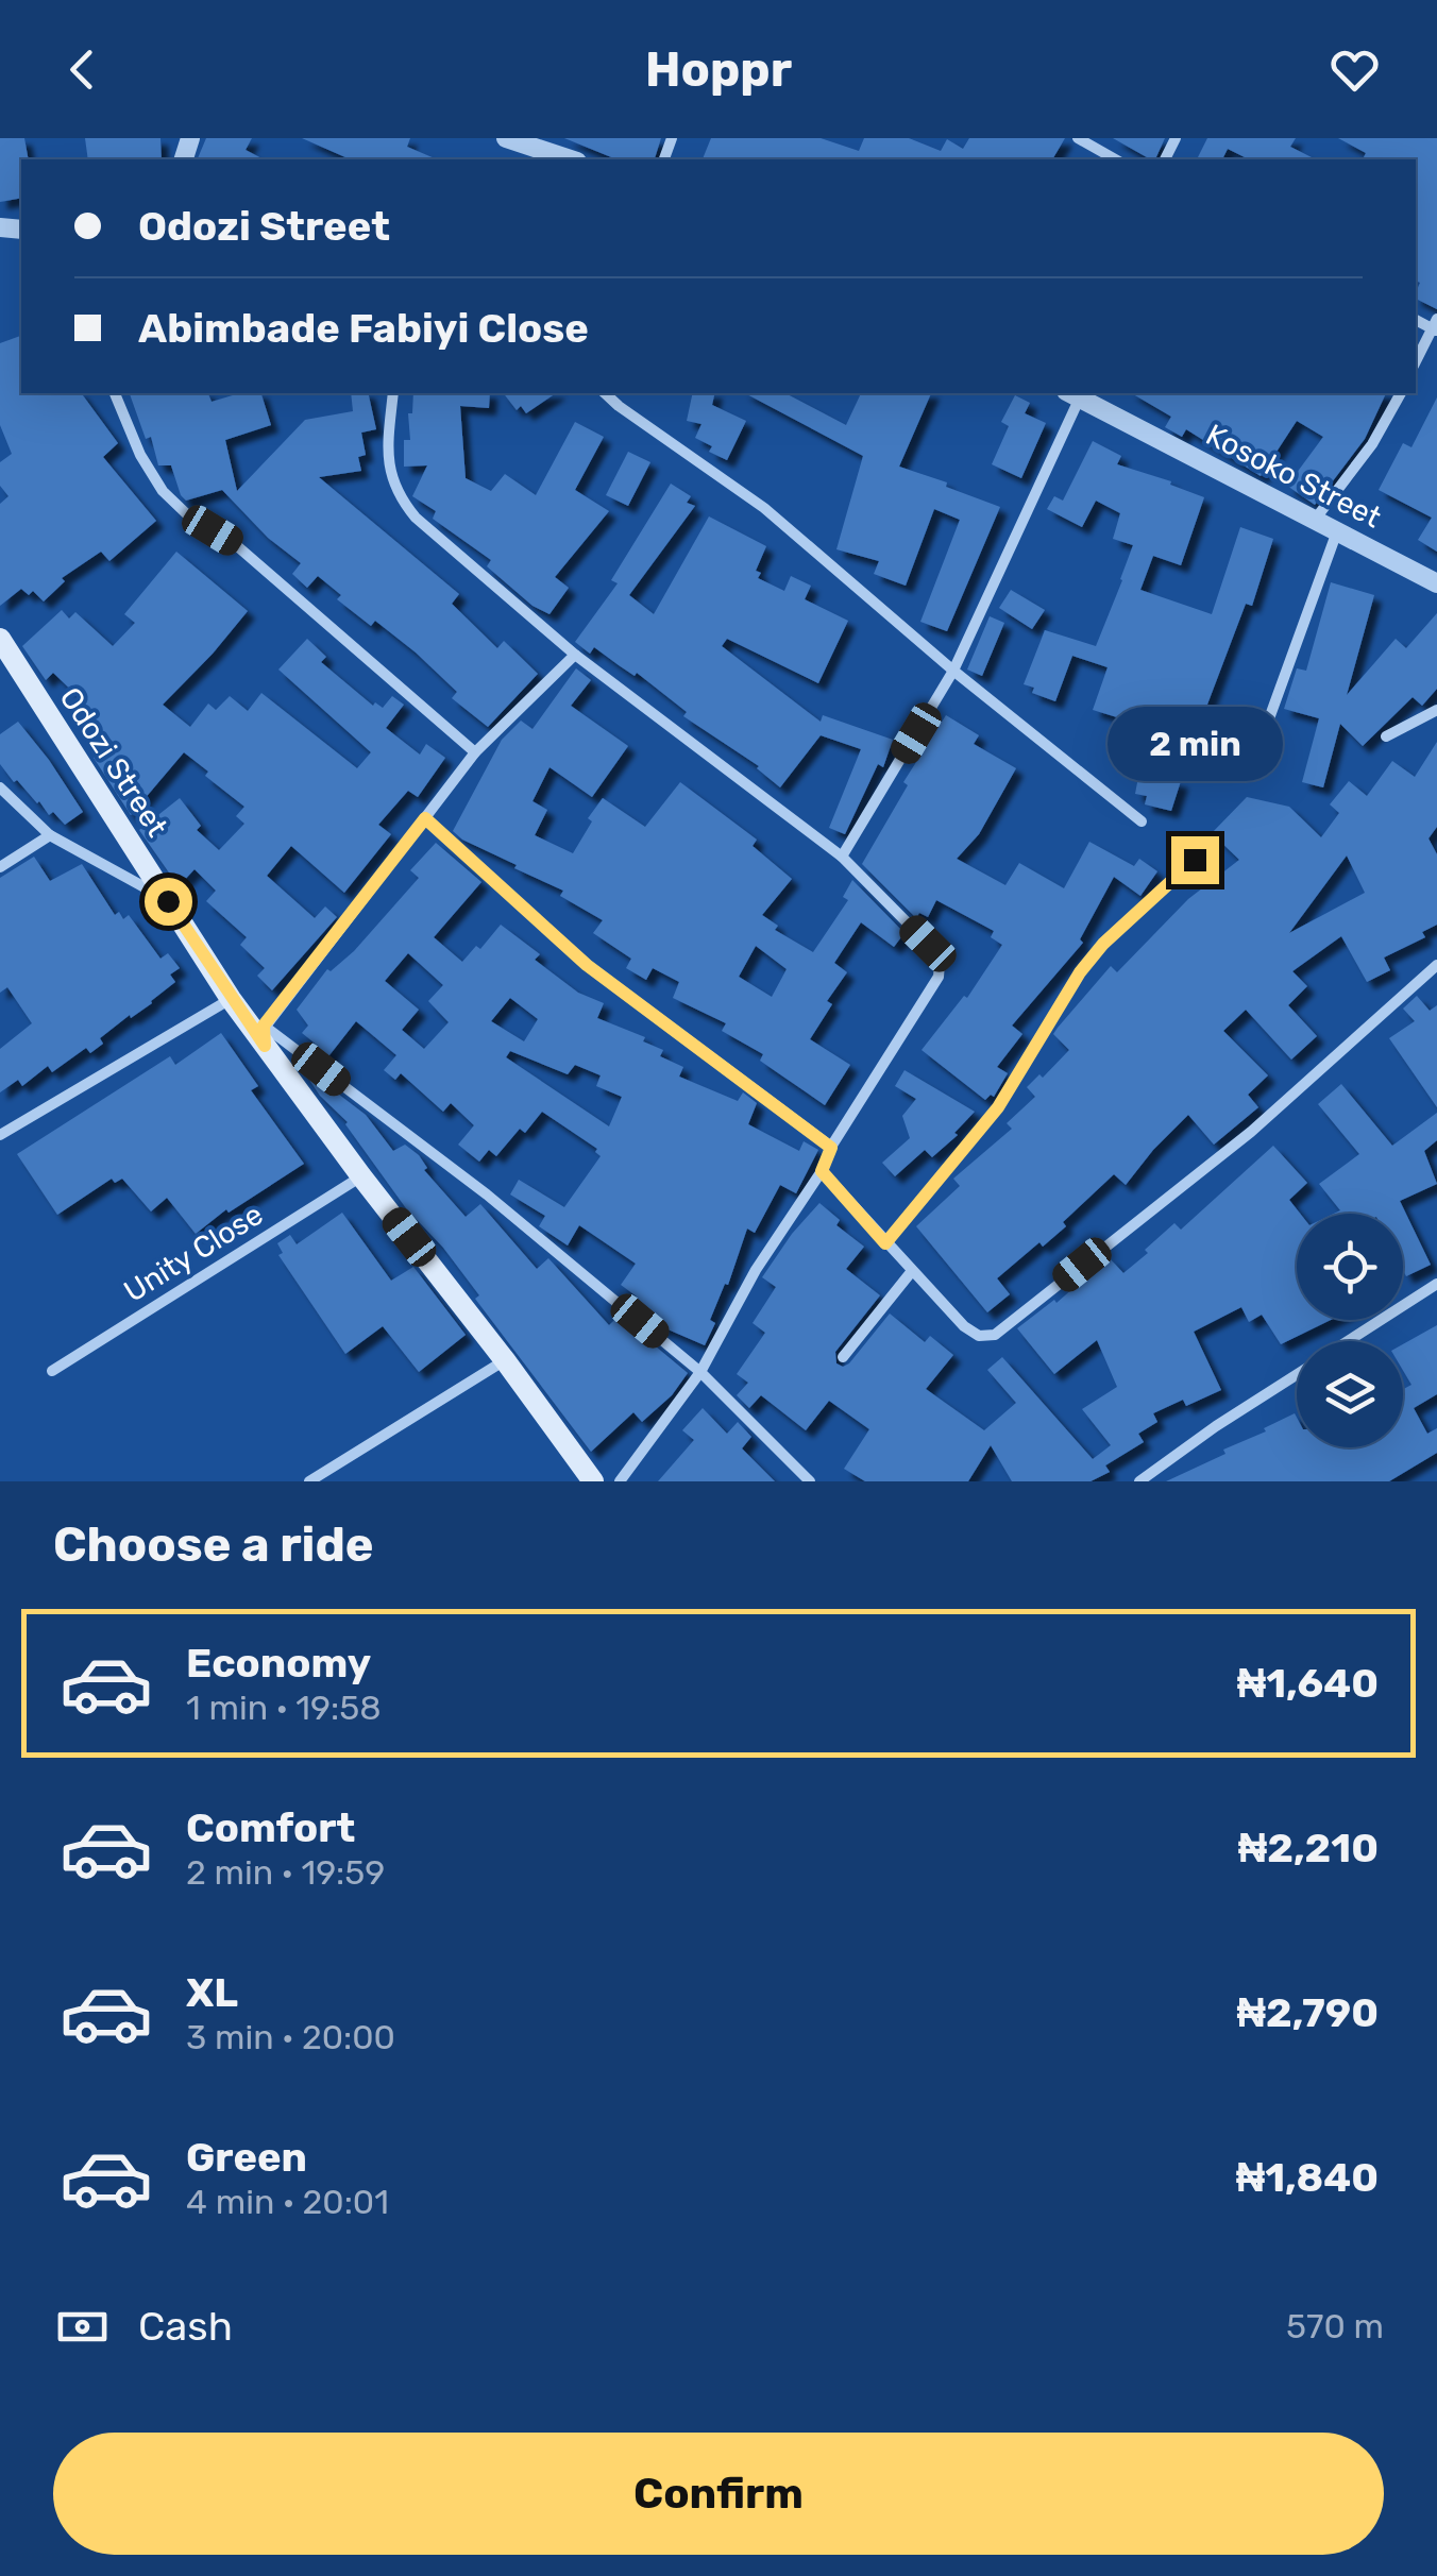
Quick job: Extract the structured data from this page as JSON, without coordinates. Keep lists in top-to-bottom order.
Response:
{
  "streets": {
    "main road": ["Odozi Street"],
    "street": ["Kosoko Street", "Unity Close"]
  },
  "crossings": [
    ["Odozi Street", "Unity Close"]
  ],
  "page": {
    "header": "Hoppr",
    "banner": ["Odozi Street", "Abimbade Fabiyi Close"],
    "bubble": "2 min",
    "heading": "Choose a ride",
    "list": [
      {
        "name": "Economy",
        "note": "1 min · 19:58",
        "value": "₦1,640"
      },
      {
        "name": "Comfort",
        "note": "2 min · 19:59",
        "value": "₦2,210"
      },
      {
        "name": "XL",
        "note": "3 min · 20:00",
        "value": "₦2,790"
      },
      {
        "name": "Green",
        "note": "4 min · 20:01",
        "value": "₦1,840"
      }
    ],
    "pay": ["Cash", "570 m"],
    "buttons": "Confirm"
  }
}
